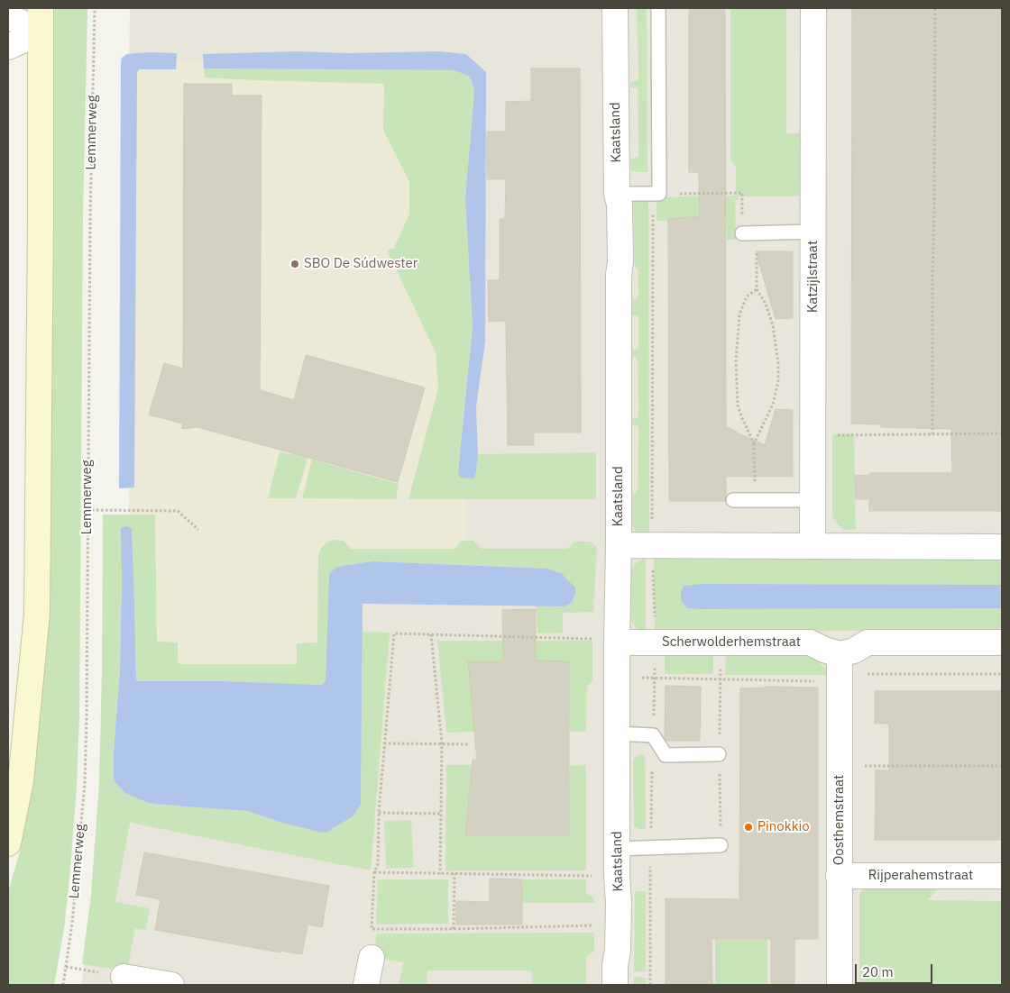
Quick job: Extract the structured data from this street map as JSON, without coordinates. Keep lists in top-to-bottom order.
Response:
{
  "streets": {
    "street": [
      "Kaatsland",
      "Katzijlstraat",
      "Scherwolderhemstraat",
      "Oosthemstraat",
      "Rijperahemstraat"
    ],
    "path": ["Lemmerweg"]
  },
  "crossings": [
    ["Kaatsland", "Scherwolderhemstraat"],
    ["Scherwolderhemstraat", "Oosthemstraat"],
    ["Oosthemstraat", "Rijperahemstraat"]
  ],
  "places": ["SBO De Súdwester", "Pinokkio"],
  "scale_bar": "20 m"
}
